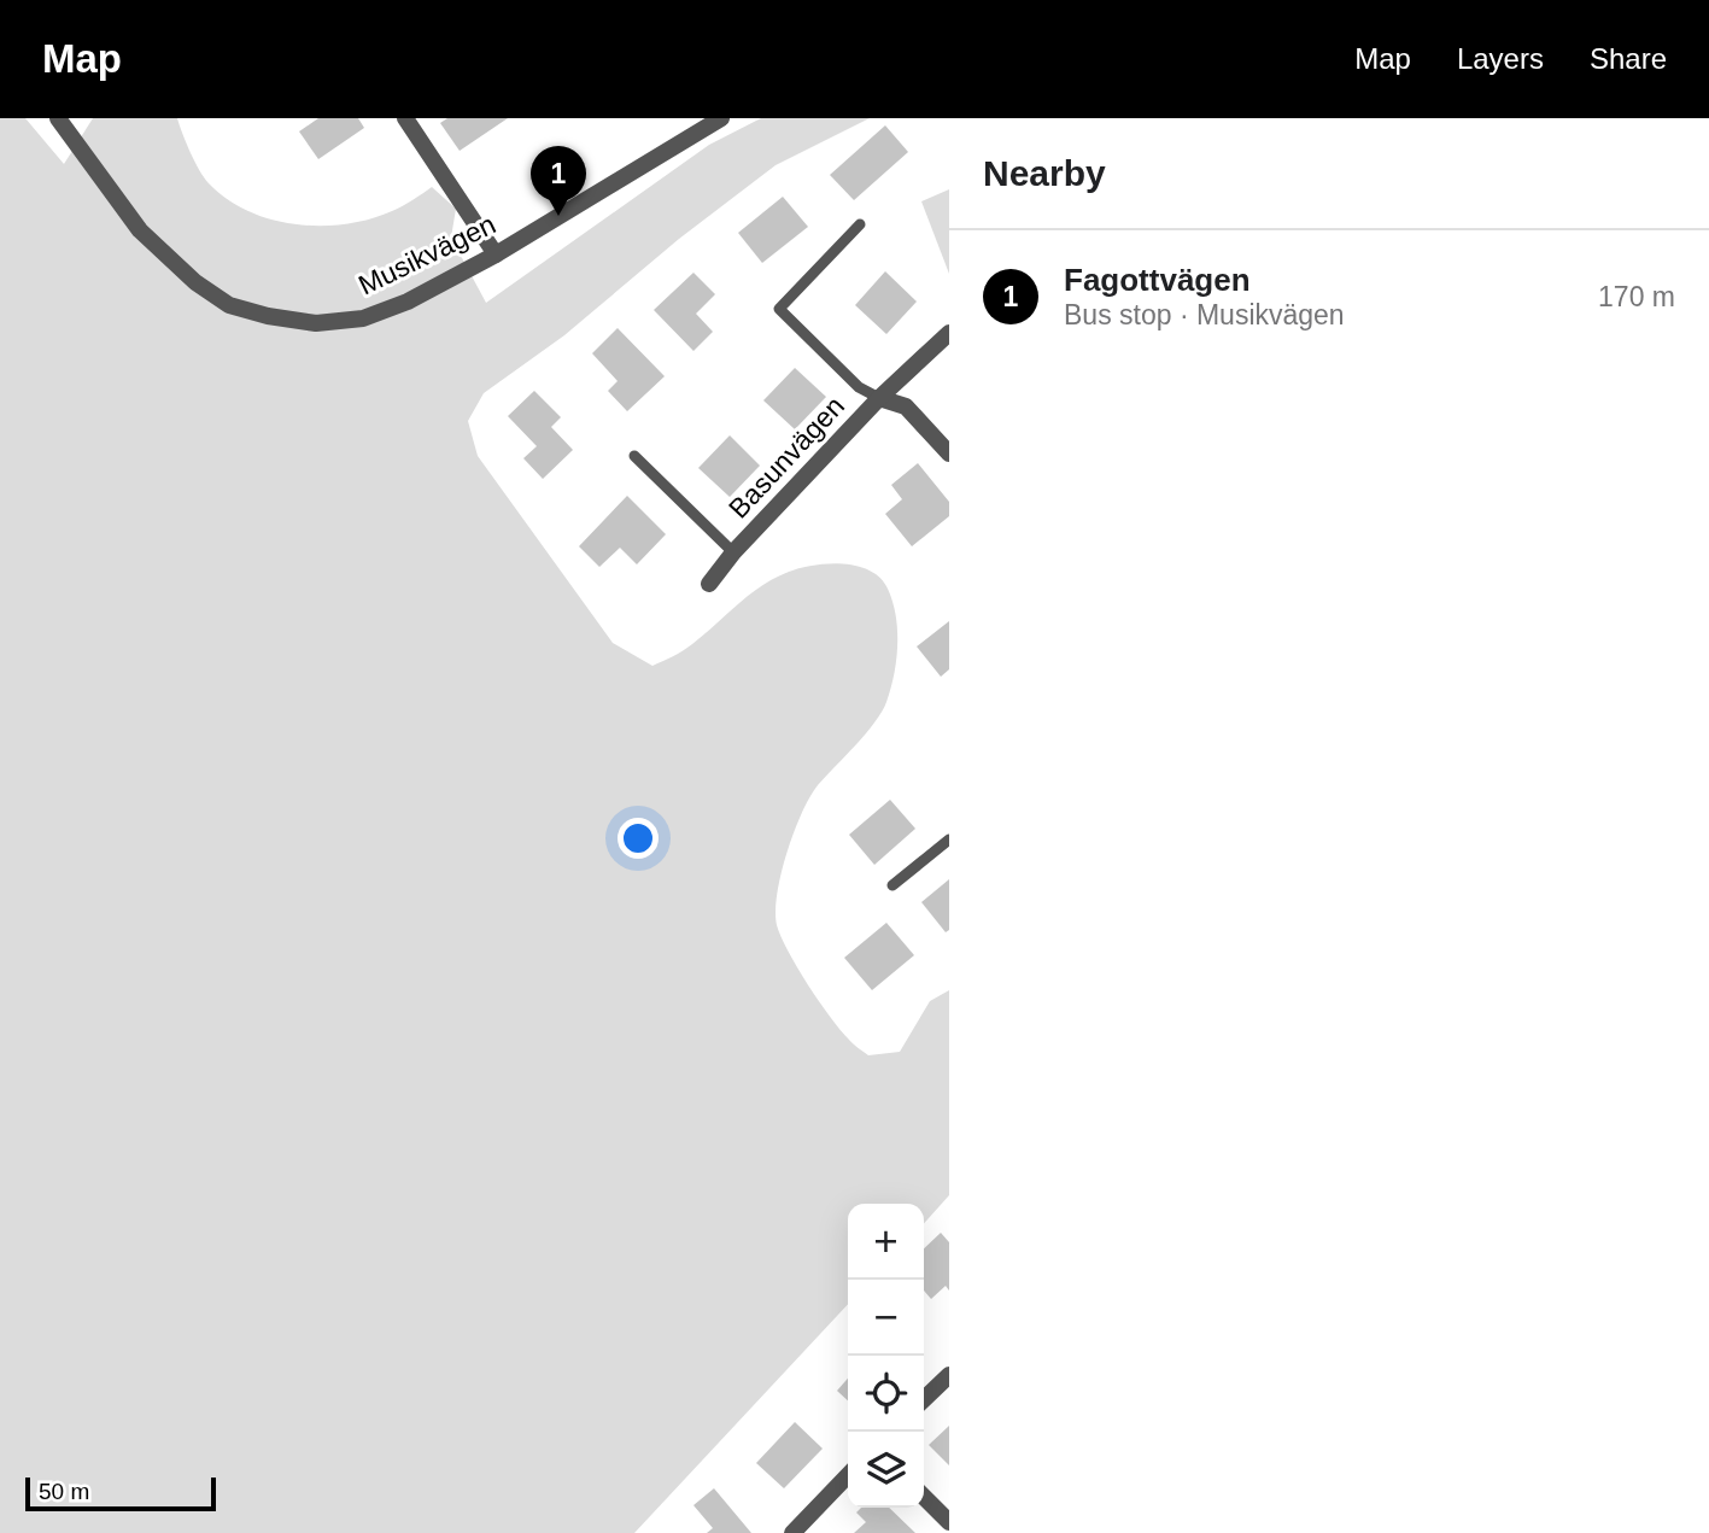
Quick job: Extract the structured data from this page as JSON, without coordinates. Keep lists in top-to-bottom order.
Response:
{
  "streets": {
    "street": ["Musikvägen", "Basunvägen"]
  },
  "scale_bar": "50 m",
  "page": {
    "header": "Map",
    "nav": ["Map", "Layers", "Share"],
    "heading": "Nearby",
    "pins": "1",
    "list": [
      {
        "mark": "1",
        "name": "Fagottvägen",
        "note": "Bus stop · Musikvägen",
        "value": "170 m"
      }
    ],
    "map_buttons": ["+", "−"],
    "scale": "50 m"
  }
}
